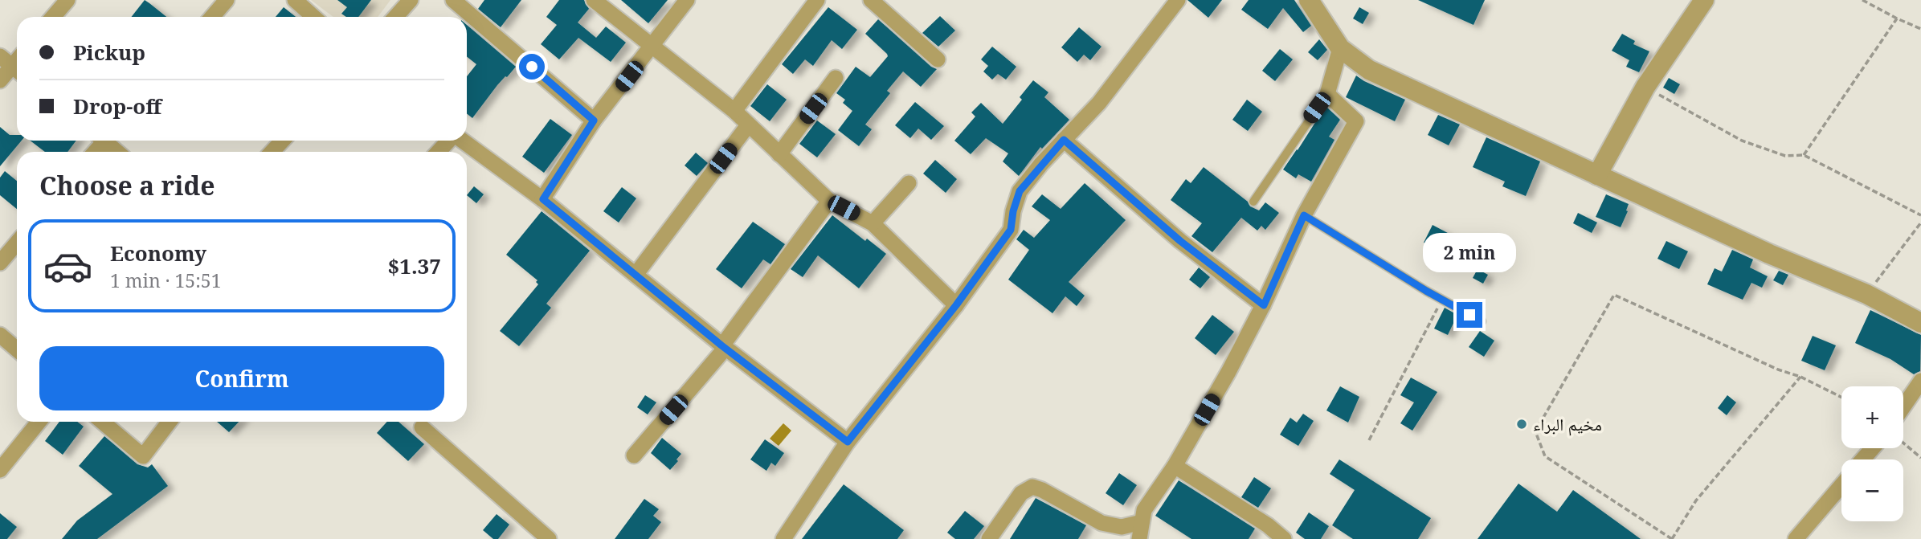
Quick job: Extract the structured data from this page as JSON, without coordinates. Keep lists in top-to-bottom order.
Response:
{
  "places": ["مخيم البراء"],
  "page": {
    "banner": ["Pickup", "Drop-off"],
    "heading": "Choose a ride",
    "list": [
      {
        "name": "Economy",
        "note": "1 min · 15:51",
        "value": "$1.37"
      }
    ],
    "bubble": "2 min",
    "buttons": "Confirm",
    "map_buttons": ["+", "−"]
  }
}
